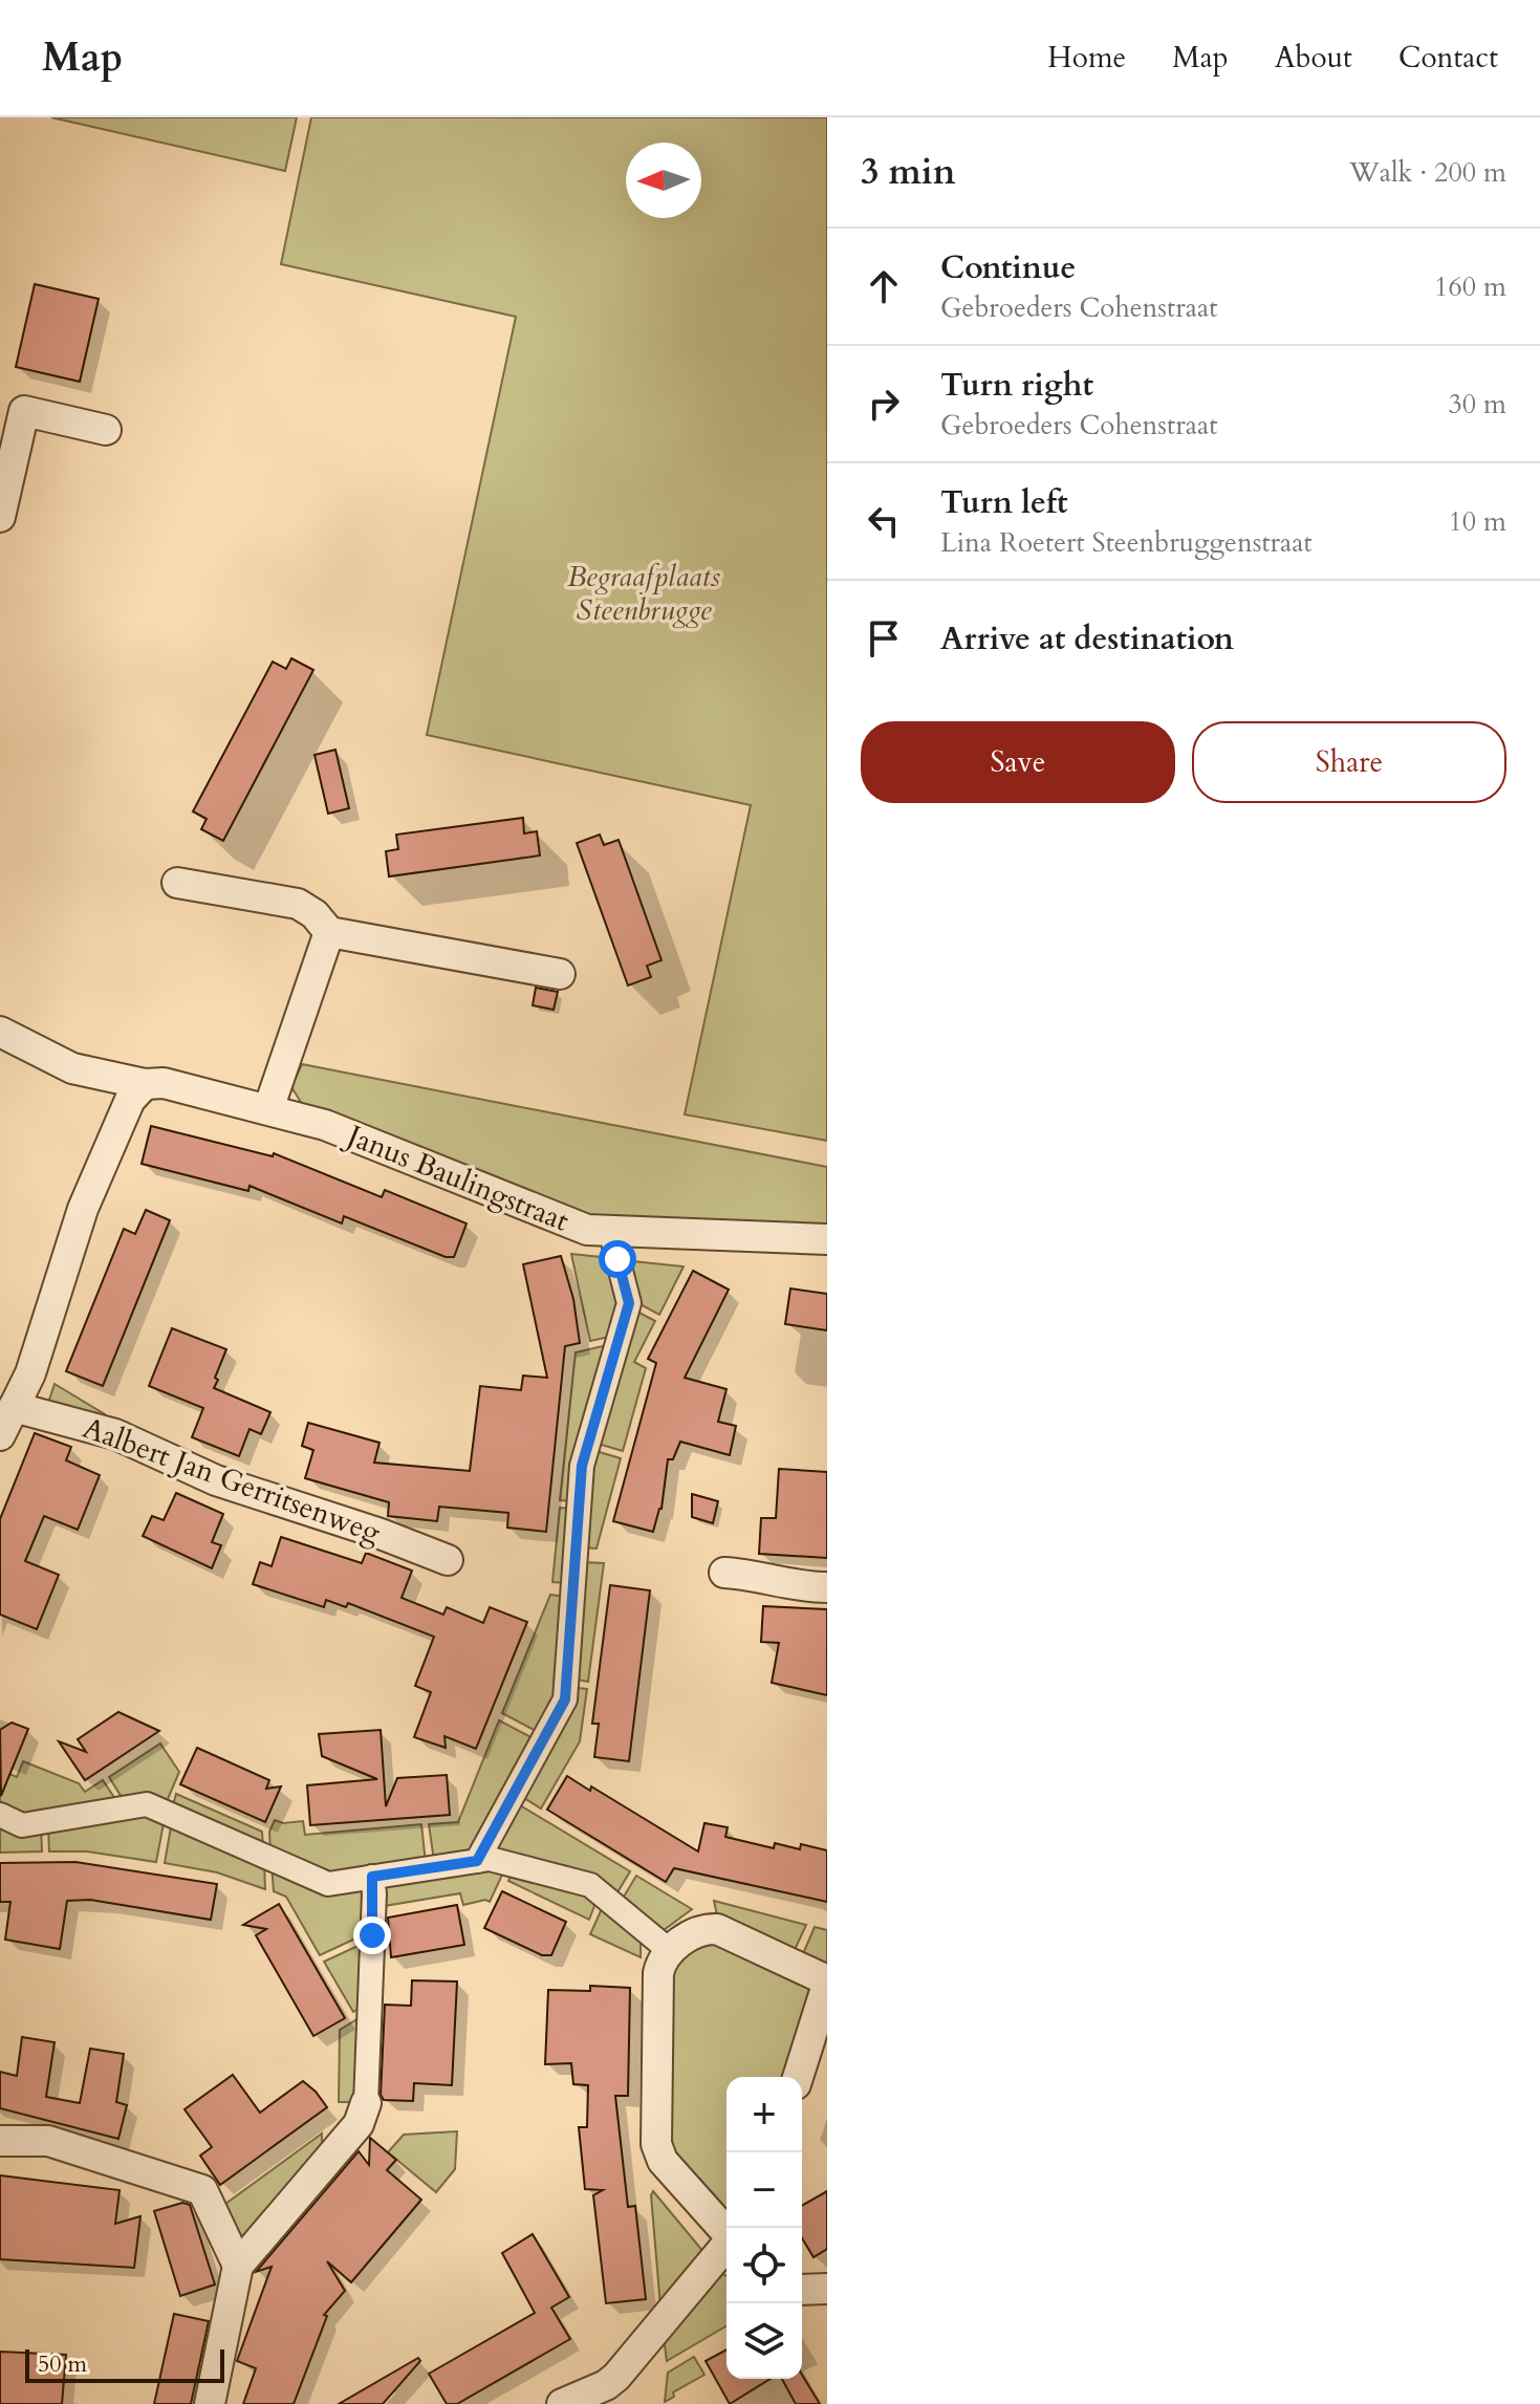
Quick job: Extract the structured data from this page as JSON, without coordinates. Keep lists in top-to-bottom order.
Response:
{
  "streets": {
    "street": ["Janus Baulingstraat", "Aalbert Jan Gerritsenweg"]
  },
  "parks": ["Begraafplaats Steenbrugge"],
  "scale_bar": "50 m",
  "north": "left",
  "page": {
    "header": "Map",
    "nav": [
      "Home",
      "Map",
      "About",
      "Contact"
    ],
    "heading": ["3 min", "Walk · 200 m"],
    "list": [
      ["Continue", "Gebroeders Cohenstraat", "160 m"],
      ["Turn right", "Gebroeders Cohenstraat", "30 m"],
      ["Turn left", "Lina Roetert Steenbruggenstraat", "10 m"],
      "Arrive at destination"
    ],
    "buttons": ["Save", "Share"],
    "map_buttons": ["+", "−"],
    "scale": "50 m"
  }
}
